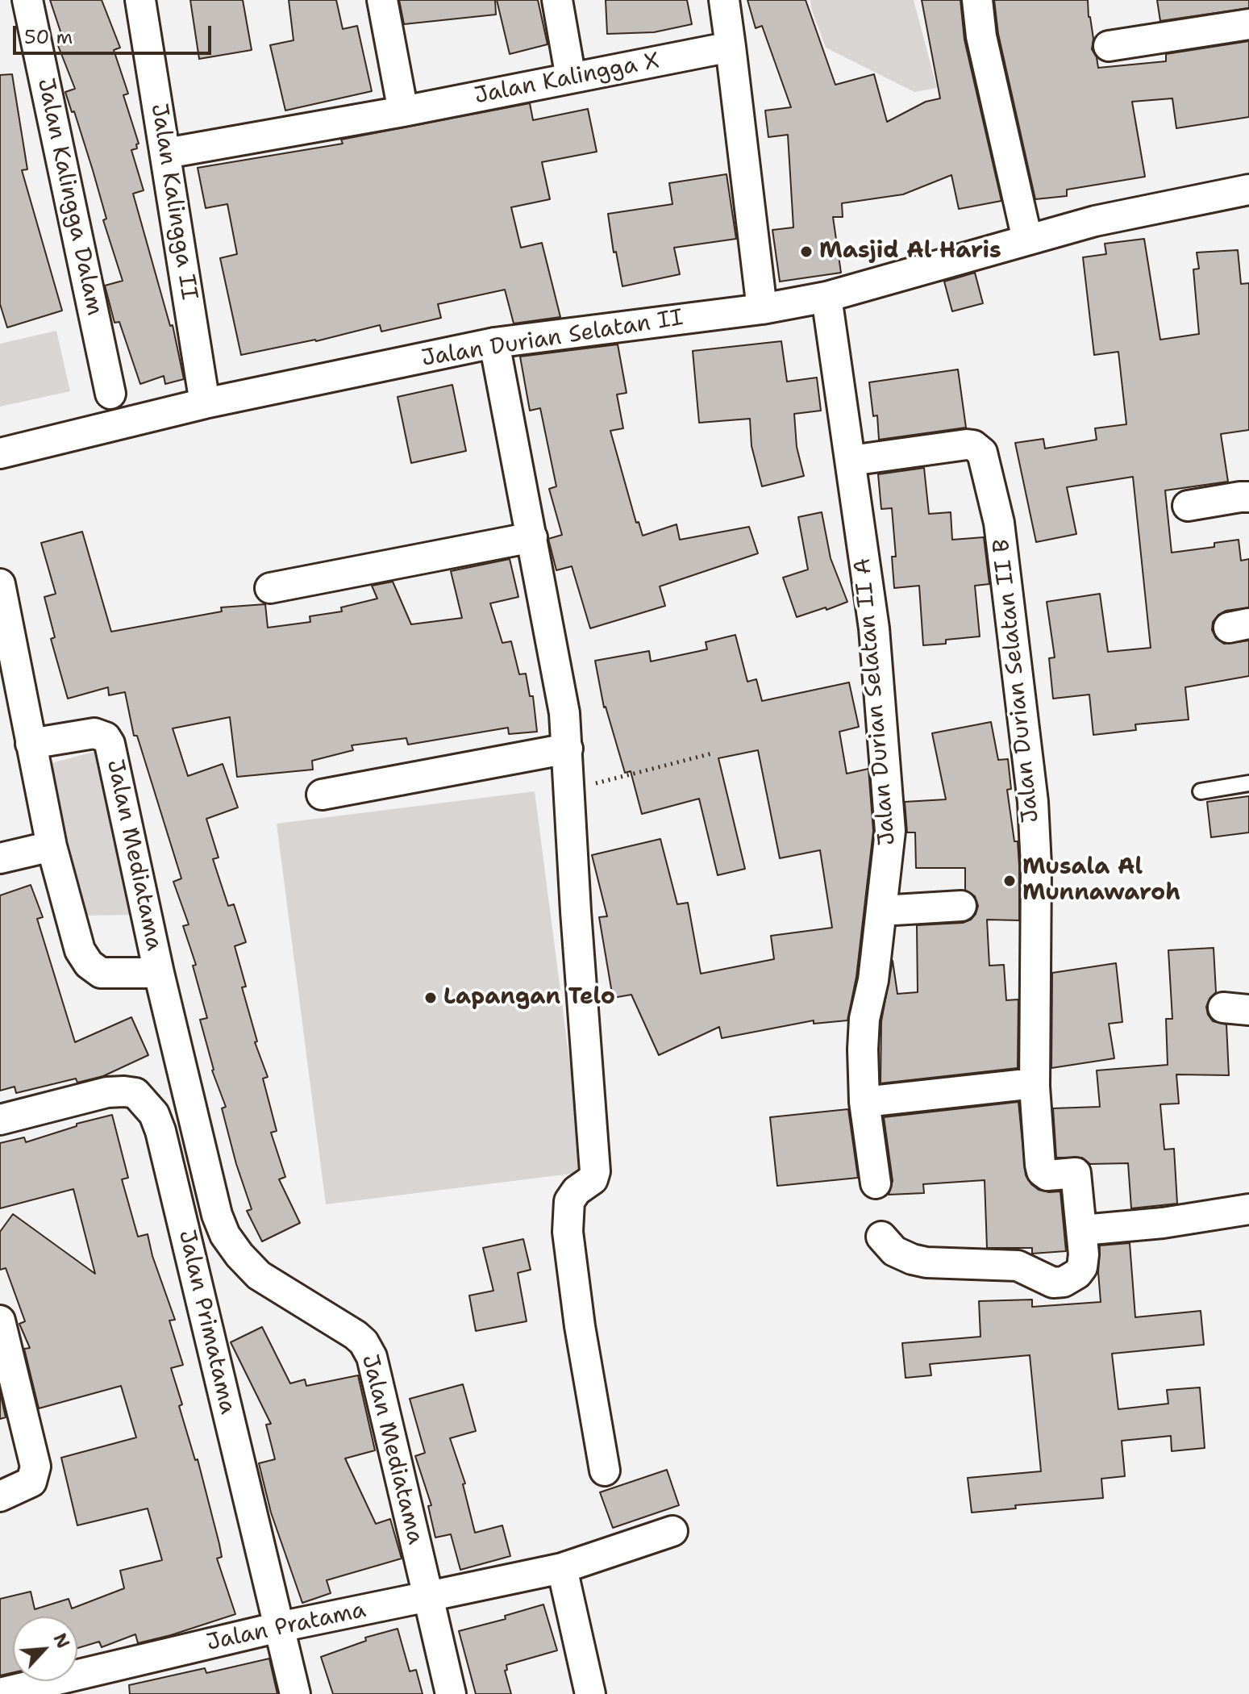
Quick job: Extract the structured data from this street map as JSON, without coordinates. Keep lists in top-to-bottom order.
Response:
{
  "streets": {
    "street": [
      "Jalan Kalingga X",
      "Jalan Kalingga Dalam",
      "Jalan Kalingga II",
      "Jalan Durian Selatan II",
      "Jalan Durian Selatan II B",
      "Jalan Durian Selatan II A",
      "Jalan Mediatama",
      "Jalan Primatama",
      "Jalan Pratama"
    ]
  },
  "crossings": [
    ["Jalan Kalingga X", "Jalan Kalingga II"],
    ["Jalan Kalingga II", "Jalan Durian Selatan II"],
    ["Jalan Durian Selatan II", "Jalan Durian Selatan II A"],
    ["Jalan Durian Selatan II B", "Jalan Durian Selatan II A"],
    ["Jalan Mediatama", "Jalan Pratama"],
    ["Jalan Primatama", "Jalan Pratama"]
  ],
  "places": ["Masjid Al Haris", "Musala Al Munnawaroh", "Lapangan Telo"],
  "scale_bar": "50 m",
  "north": "top right"
}
